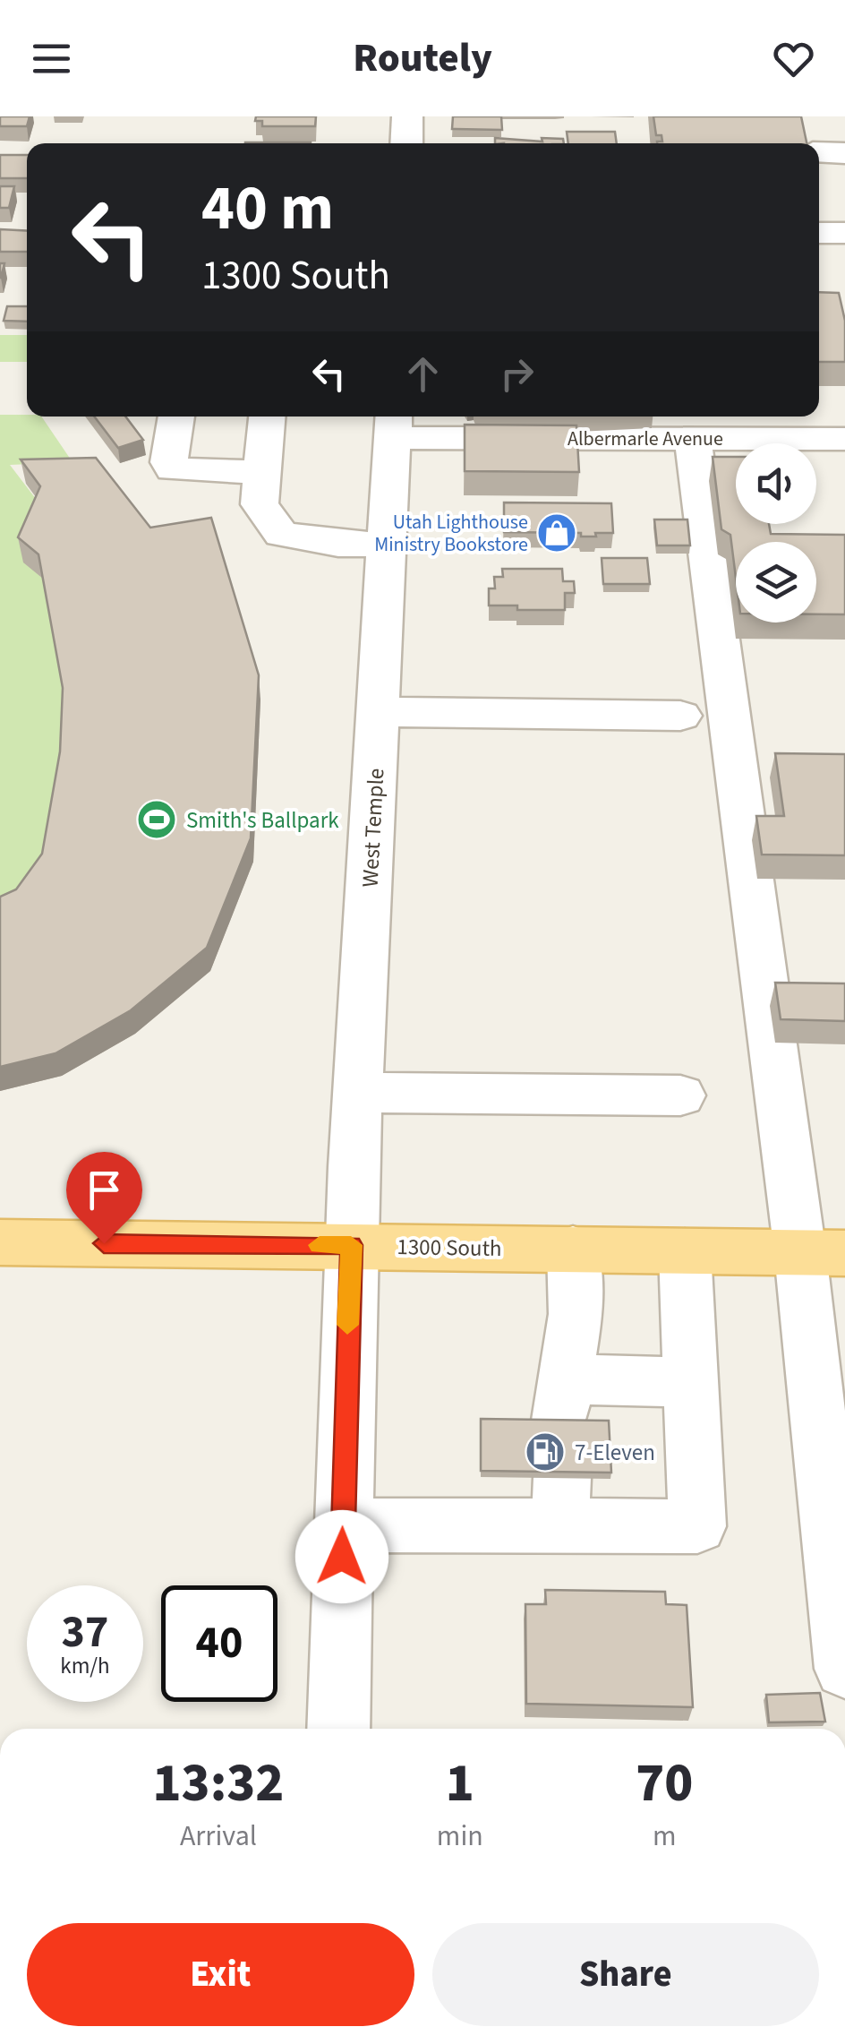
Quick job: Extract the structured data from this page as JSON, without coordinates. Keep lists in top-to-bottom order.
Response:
{
  "streets": {
    "main road": ["1300 South"],
    "street": ["Albermarle Avenue", "West Temple"]
  },
  "crossings": [
    ["Albermarle Avenue", "West Temple"],
    ["West Temple", "1300 South"]
  ],
  "places": {
    "shop": ["Utah Lighthouse Ministry Bookstore"],
    "sports": ["Smith's Ballpark"],
    "fuel station": ["7-Eleven"]
  },
  "page": {
    "header": "Routely",
    "turn": ["40 m", "1300 South"],
    "speed": "37 km/h",
    "limit": "40",
    "eta": [
      "13:32",
      "Arrival",
      "1",
      "min",
      "70",
      "m"
    ],
    "buttons": ["Exit", "Share"]
  }
}
